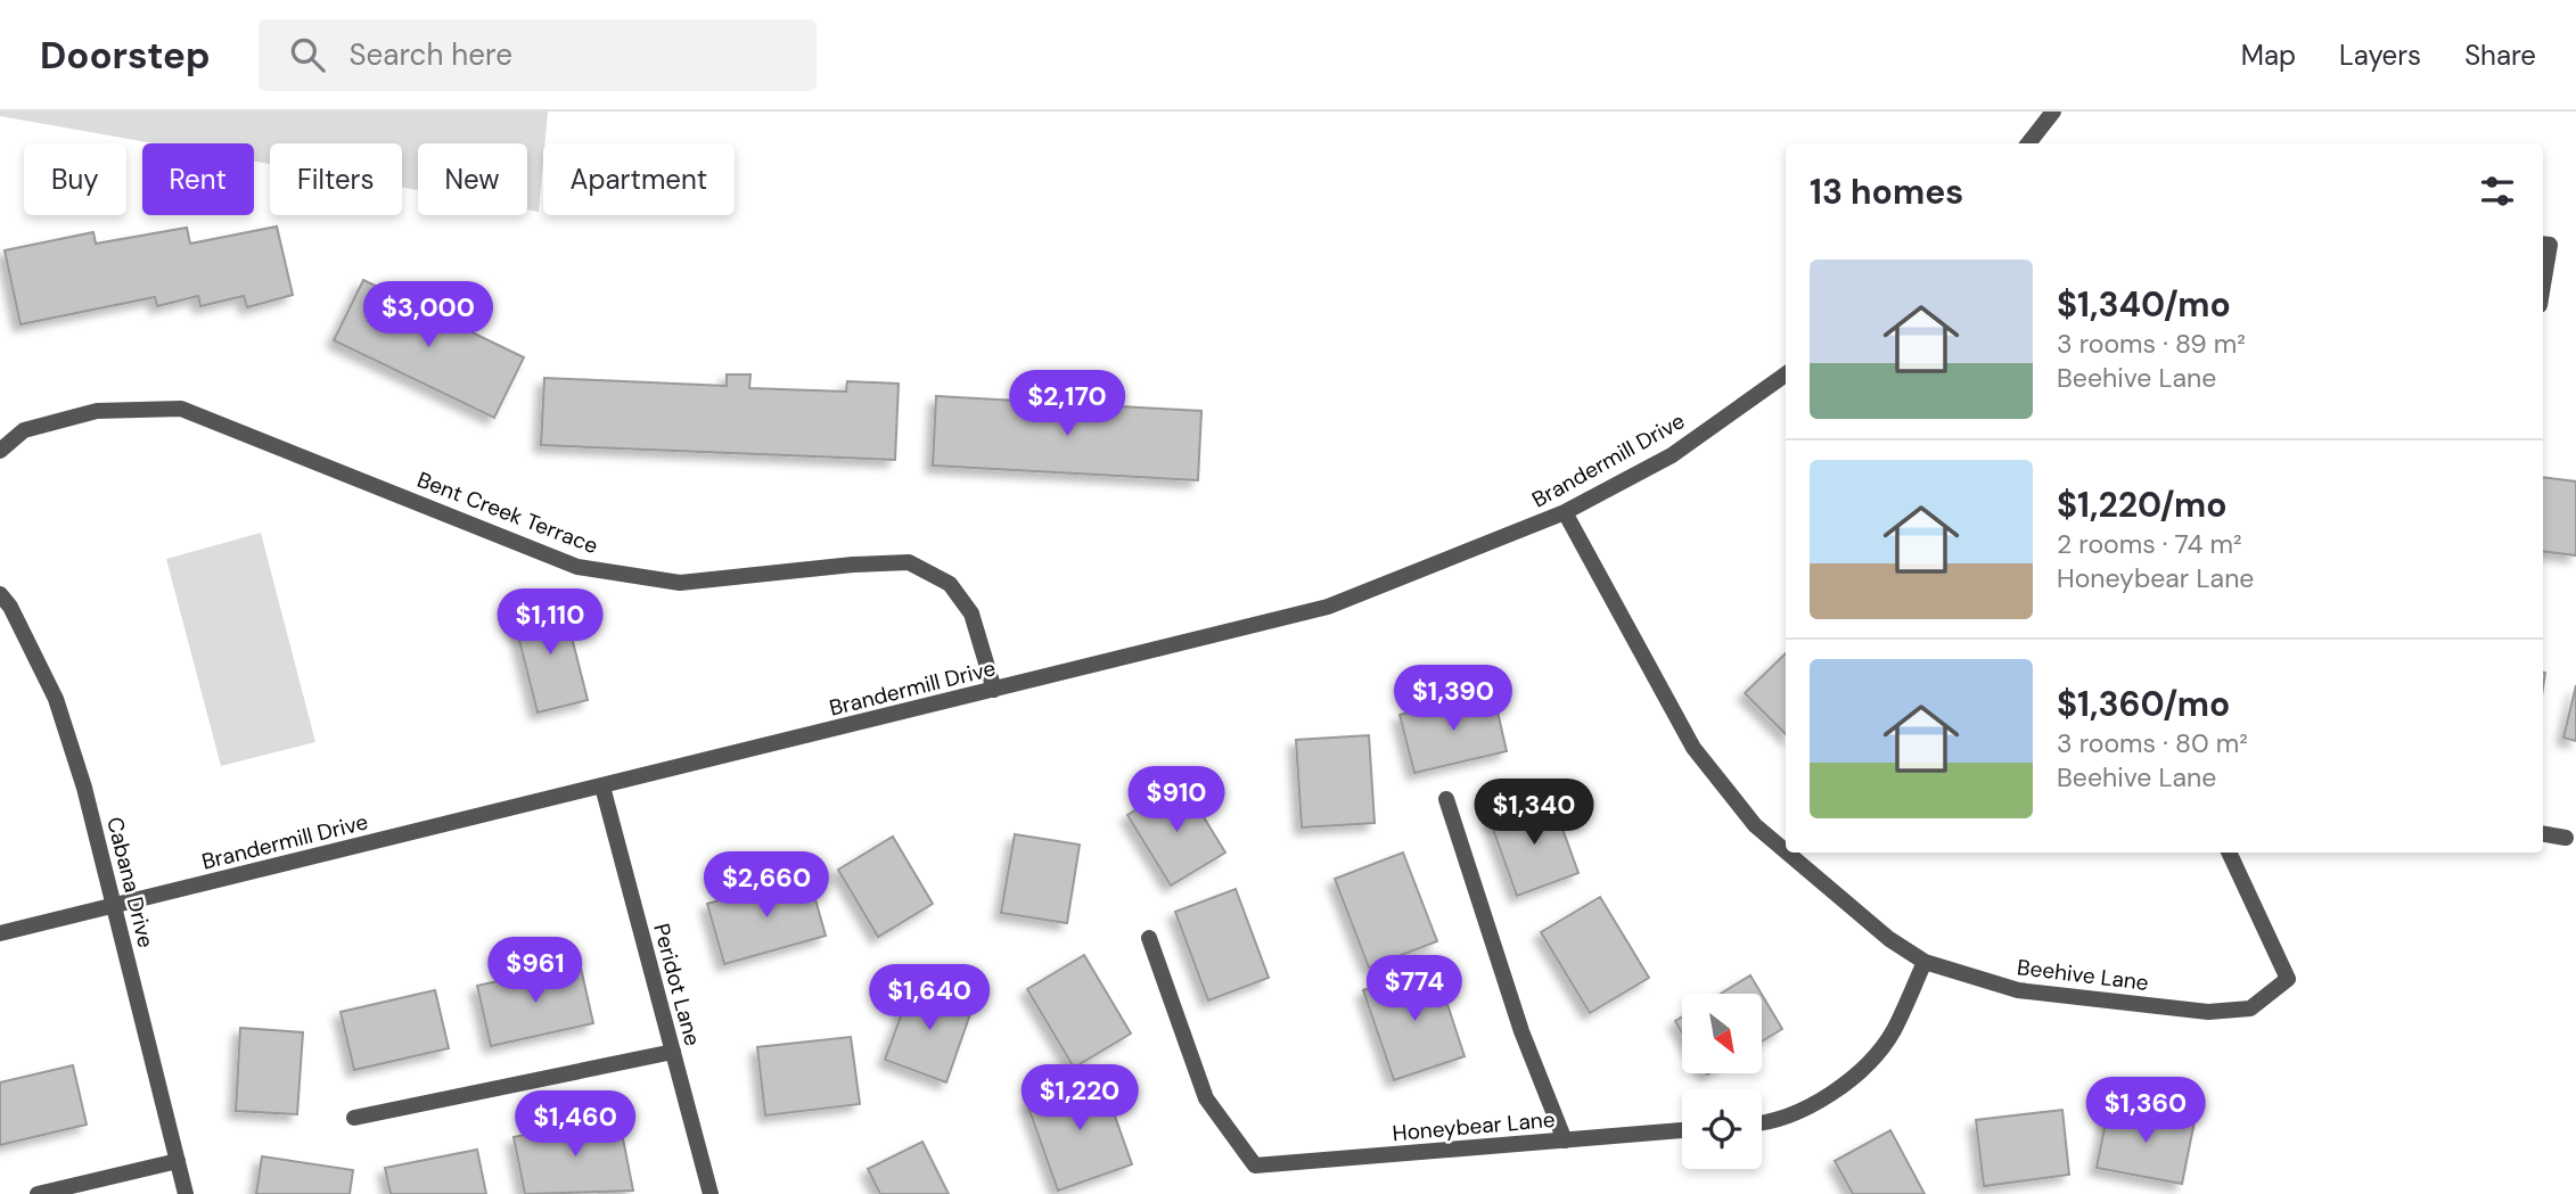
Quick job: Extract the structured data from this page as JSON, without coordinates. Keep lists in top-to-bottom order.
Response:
{
  "streets": {
    "street": [
      "Brandermill Drive",
      "Bent Creek Terrace",
      "Cabana Drive",
      "Beehive Lane",
      "Peridot Lane",
      "Honeybear Lane"
    ]
  },
  "crossings": [
    ["Brandermill Drive", "Bent Creek Terrace"],
    ["Brandermill Drive", "Cabana Drive"],
    ["Brandermill Drive", "Beehive Lane"],
    ["Brandermill Drive", "Peridot Lane"]
  ],
  "north": "bottom right",
  "page": {
    "header": "Doorstep",
    "search": "Search here",
    "nav": ["Map", "Layers", "Share"],
    "chip": [
      "Buy",
      "Rent",
      "Filters",
      "New",
      "Apartment"
    ],
    "heading": "13 homes",
    "list": [
      {
        "name": "$1,340/mo",
        "note": "3 rooms · 89 m² · Beehive Lane"
      },
      {
        "name": "$1,220/mo",
        "note": "2 rooms · 74 m² · Honeybear Lane"
      },
      {
        "name": "$1,360/mo",
        "note": "3 rooms · 80 m² · Beehive Lane"
      }
    ],
    "price": [
      "$3,000",
      "$2,170",
      "$1,110",
      "$1,390",
      "$910",
      "$1,340",
      "$2,660",
      "$961",
      "$774",
      "$1,640",
      "$1,220",
      "$1,360",
      "$1,460"
    ]
  }
}
